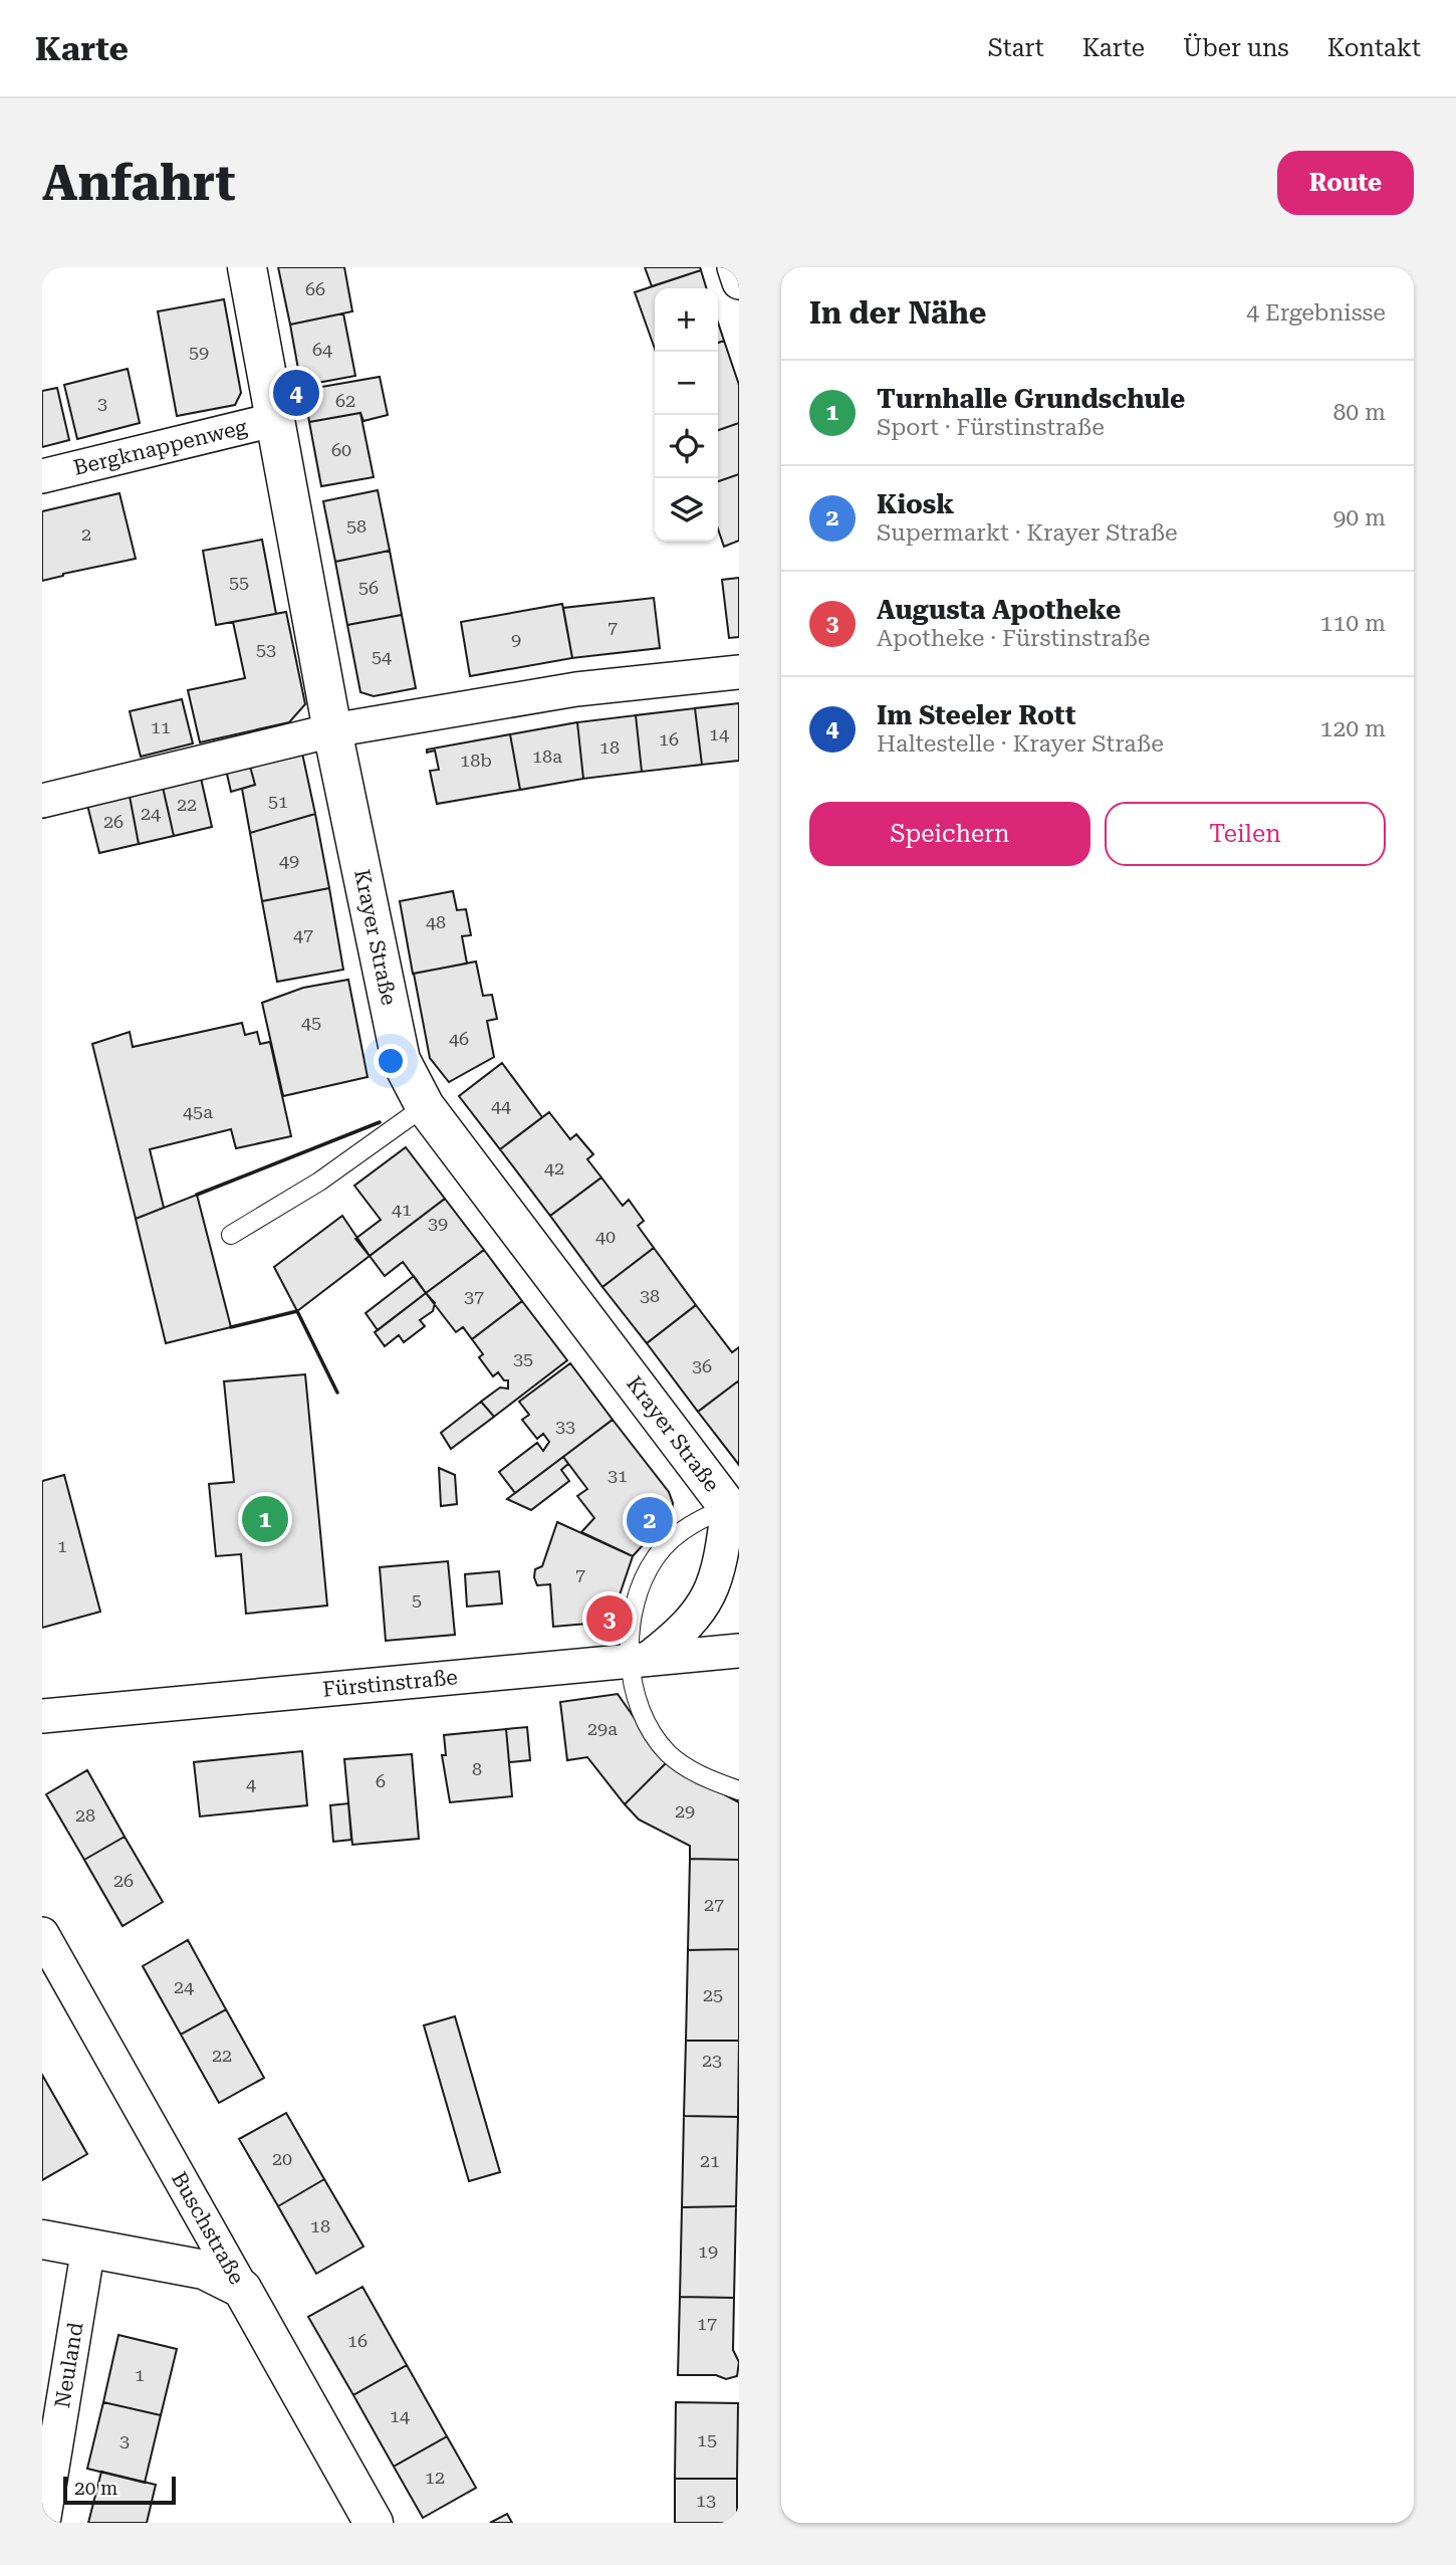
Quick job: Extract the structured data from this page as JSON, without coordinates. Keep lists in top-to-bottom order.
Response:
{
  "streets": {
    "main road": ["Krayer Straße", "Buschstraße"],
    "street": ["Bergknappenweg", "Fürstinstraße", "Neuland"]
  },
  "crossings": [
    ["Bergknappenweg", "Krayer Straße"],
    ["Krayer Straße", "Fürstinstraße"]
  ],
  "house_numbers": [
    "66",
    "64",
    "59",
    "62",
    "3",
    "60",
    "58",
    "2",
    "55",
    "56",
    "7",
    "9",
    "53",
    "54",
    "11",
    "14",
    "16",
    "18",
    "18a",
    "18b",
    "51",
    "22",
    "24",
    "26",
    "49",
    "48",
    "47",
    "45",
    "46",
    "44",
    "45a",
    "42",
    "41",
    "39",
    "40",
    "38",
    "37",
    "35",
    "36",
    "33",
    "31",
    "1",
    "7",
    "5",
    "29a",
    "8",
    "6",
    "4",
    "29",
    "28",
    "26",
    "27",
    "24",
    "25",
    "22",
    "23",
    "20",
    "21",
    "18",
    "19",
    "17",
    "16",
    "1",
    "14",
    "15",
    "3",
    "12",
    "13"
  ],
  "scale_bar": "20 m",
  "page": {
    "header": "Karte",
    "nav": [
      "Start",
      "Karte",
      "Über uns",
      "Kontakt"
    ],
    "buttons": [
      "Route",
      ["Speichern", "Teilen"]
    ],
    "title": "Anfahrt",
    "heading": ["In der Nähe", "4 Ergebnisse"],
    "map_buttons": ["+", "−"],
    "list": [
      {
        "mark": "1",
        "name": "Turnhalle Grundschule",
        "note": "Sport · Fürstinstraße",
        "value": "80 m"
      },
      {
        "mark": "2",
        "name": "Kiosk",
        "note": "Supermarkt · Krayer Straße",
        "value": "90 m"
      },
      {
        "mark": "3",
        "name": "Augusta Apotheke",
        "note": "Apotheke · Fürstinstraße",
        "value": "110 m"
      },
      {
        "mark": "4",
        "name": "Im Steeler Rott",
        "note": "Haltestelle · Krayer Straße",
        "value": "120 m"
      }
    ],
    "pins": [
      "4",
      "1",
      "2",
      "3"
    ],
    "scale": "20 m"
  }
}
